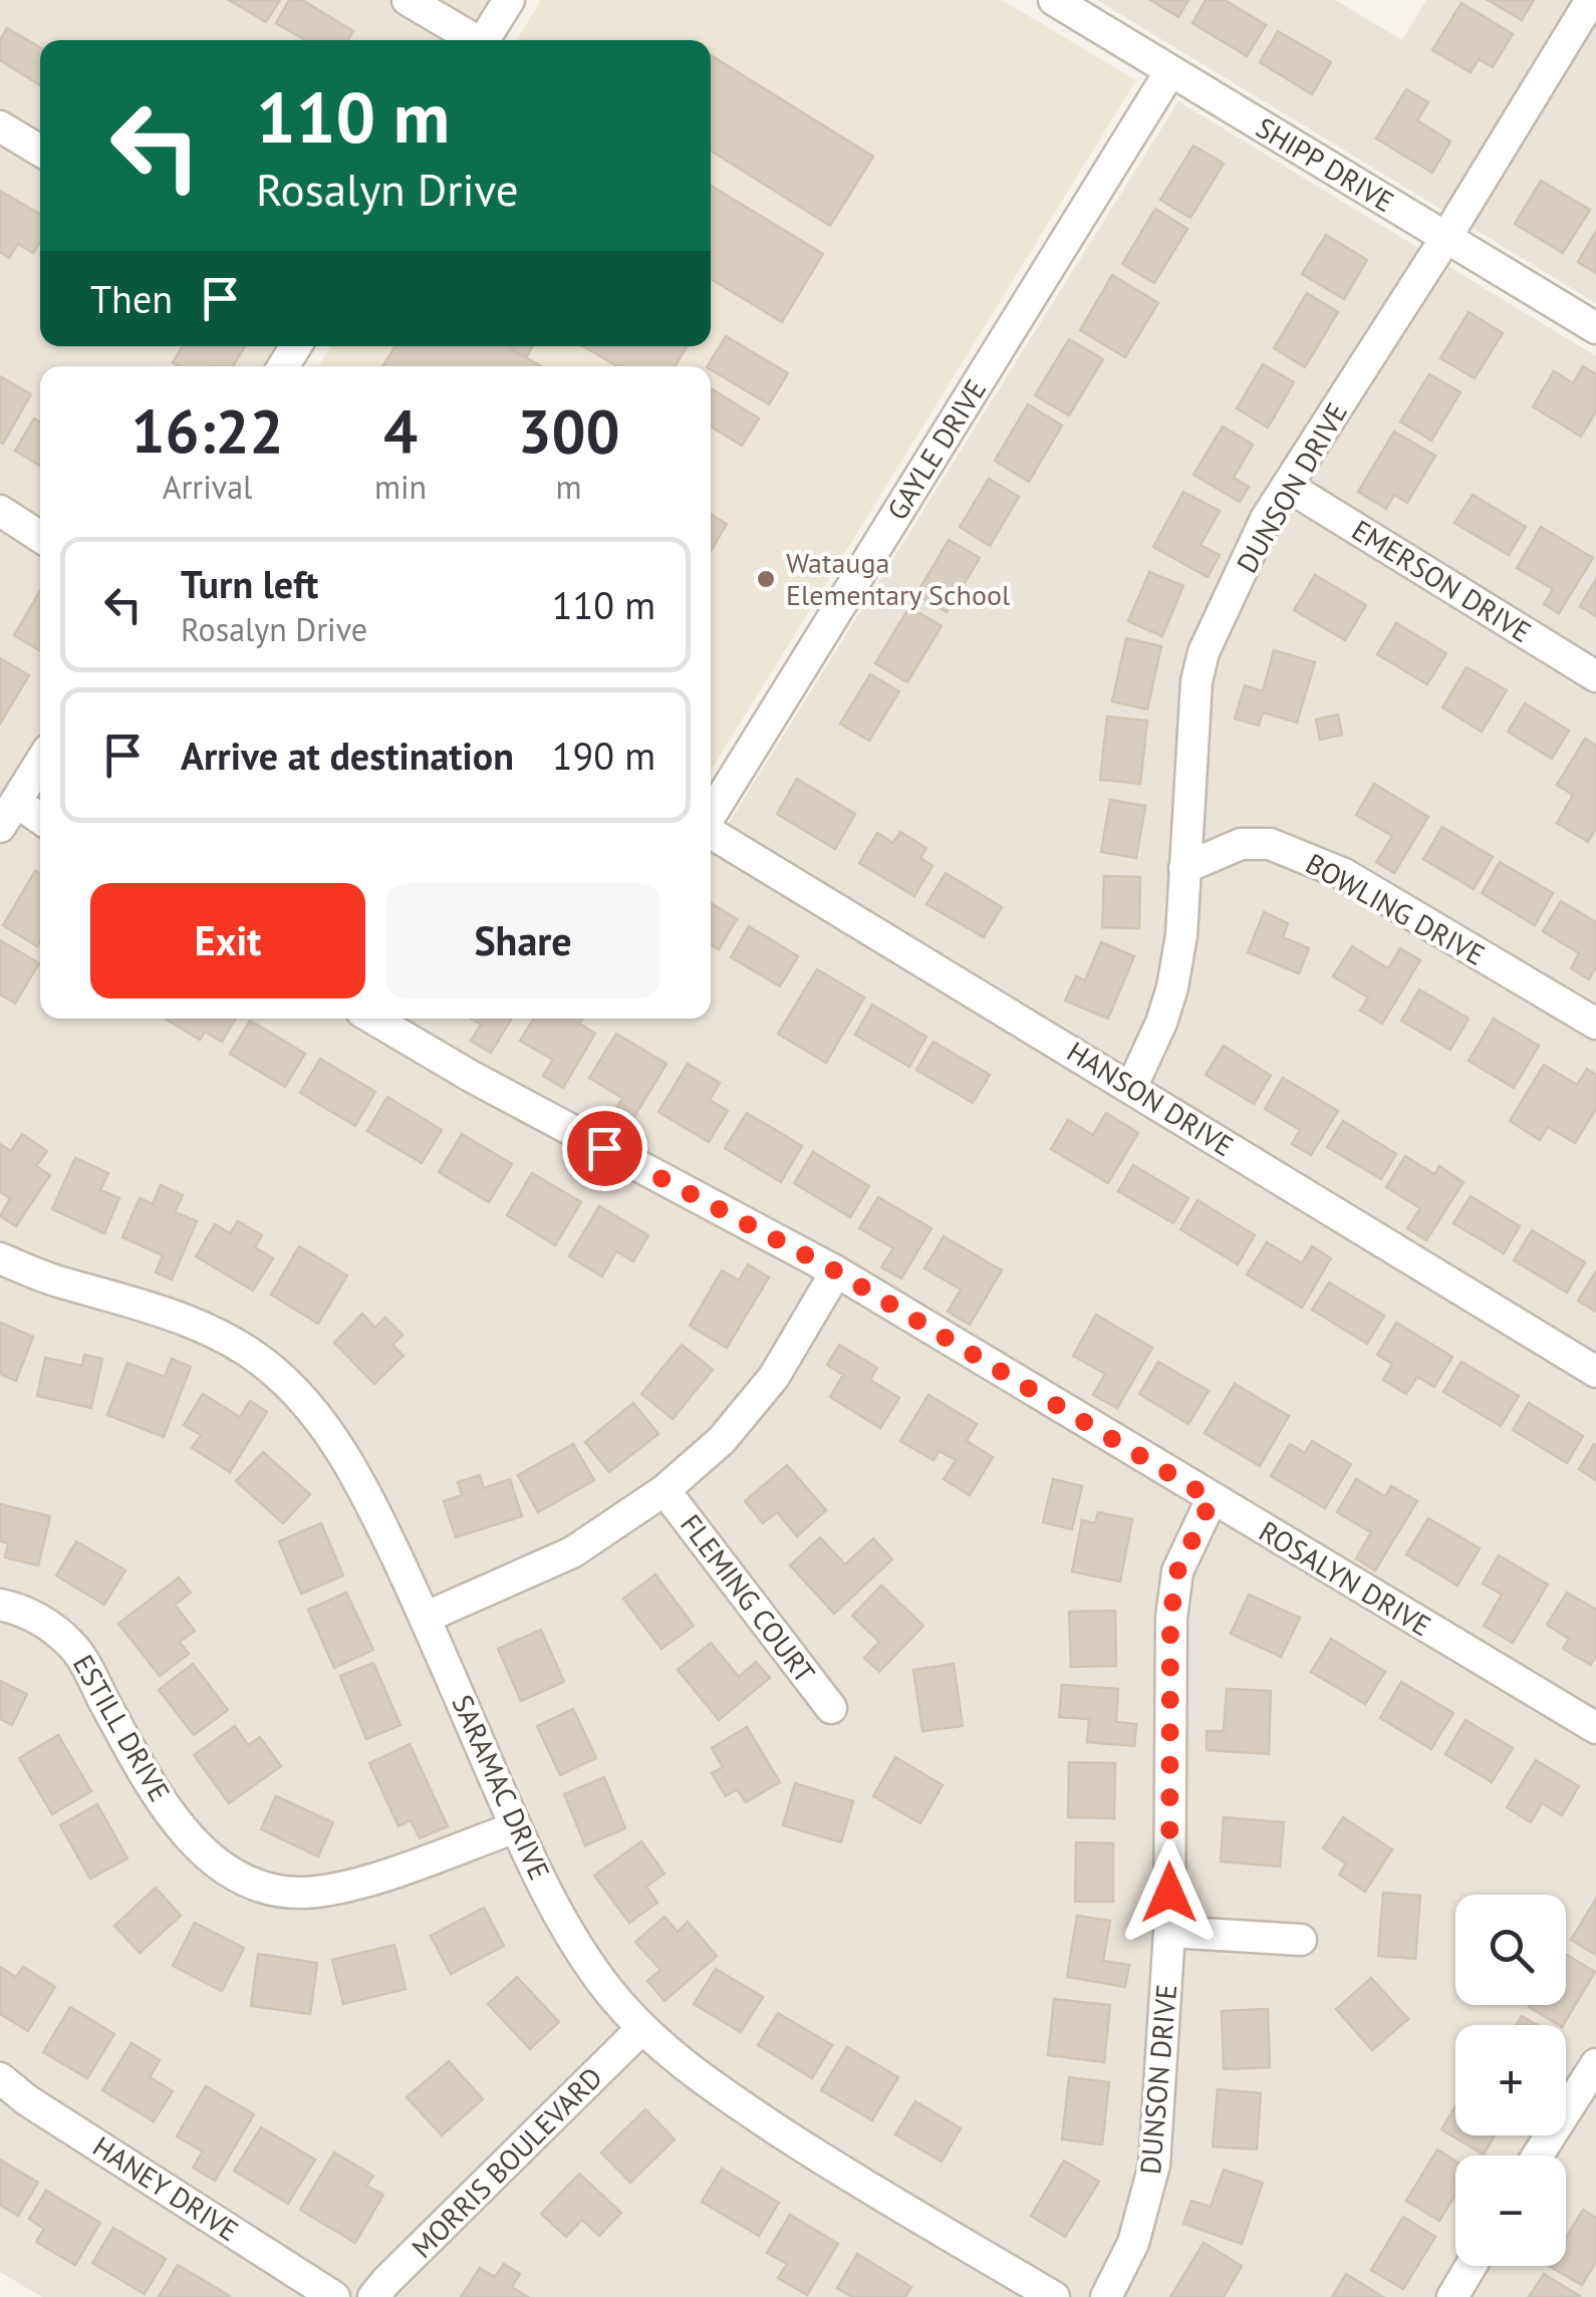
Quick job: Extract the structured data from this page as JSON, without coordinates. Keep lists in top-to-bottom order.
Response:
{
  "streets": {
    "street": [
      "SHIPP DRIVE",
      "GAYLE DRIVE",
      "DUNSON DRIVE",
      "EMERSON DRIVE",
      "BOWLING DRIVE",
      "HANSON DRIVE",
      "ROSALYN DRIVE",
      "FLEMING COURT",
      "ESTILL DRIVE",
      "SARAMAC DRIVE",
      "MORRIS BOULEVARD",
      "HANEY DRIVE"
    ]
  },
  "crossings": [
    ["SHIPP DRIVE", "GAYLE DRIVE"],
    ["SHIPP DRIVE", "DUNSON DRIVE"],
    ["DUNSON DRIVE", "EMERSON DRIVE"],
    ["DUNSON DRIVE", "BOWLING DRIVE"],
    ["DUNSON DRIVE", "HANSON DRIVE"],
    ["DUNSON DRIVE", "ROSALYN DRIVE"],
    ["ESTILL DRIVE", "SARAMAC DRIVE"],
    ["SARAMAC DRIVE", "MORRIS BOULEVARD"]
  ],
  "places": ["Watauga Elementary School"],
  "page": {
    "turn": ["110 m", "Rosalyn Drive"],
    "then": "Then",
    "eta": [
      "16:22",
      "Arrival",
      "4",
      "min",
      "300",
      "m"
    ],
    "list": [
      {
        "name": "Turn left",
        "note": "Rosalyn Drive",
        "value": "110 m"
      },
      {
        "name": "Arrive at destination",
        "value": "190 m"
      }
    ],
    "buttons": ["Exit", "Share"],
    "map_buttons": ["+", "−"]
  }
}
